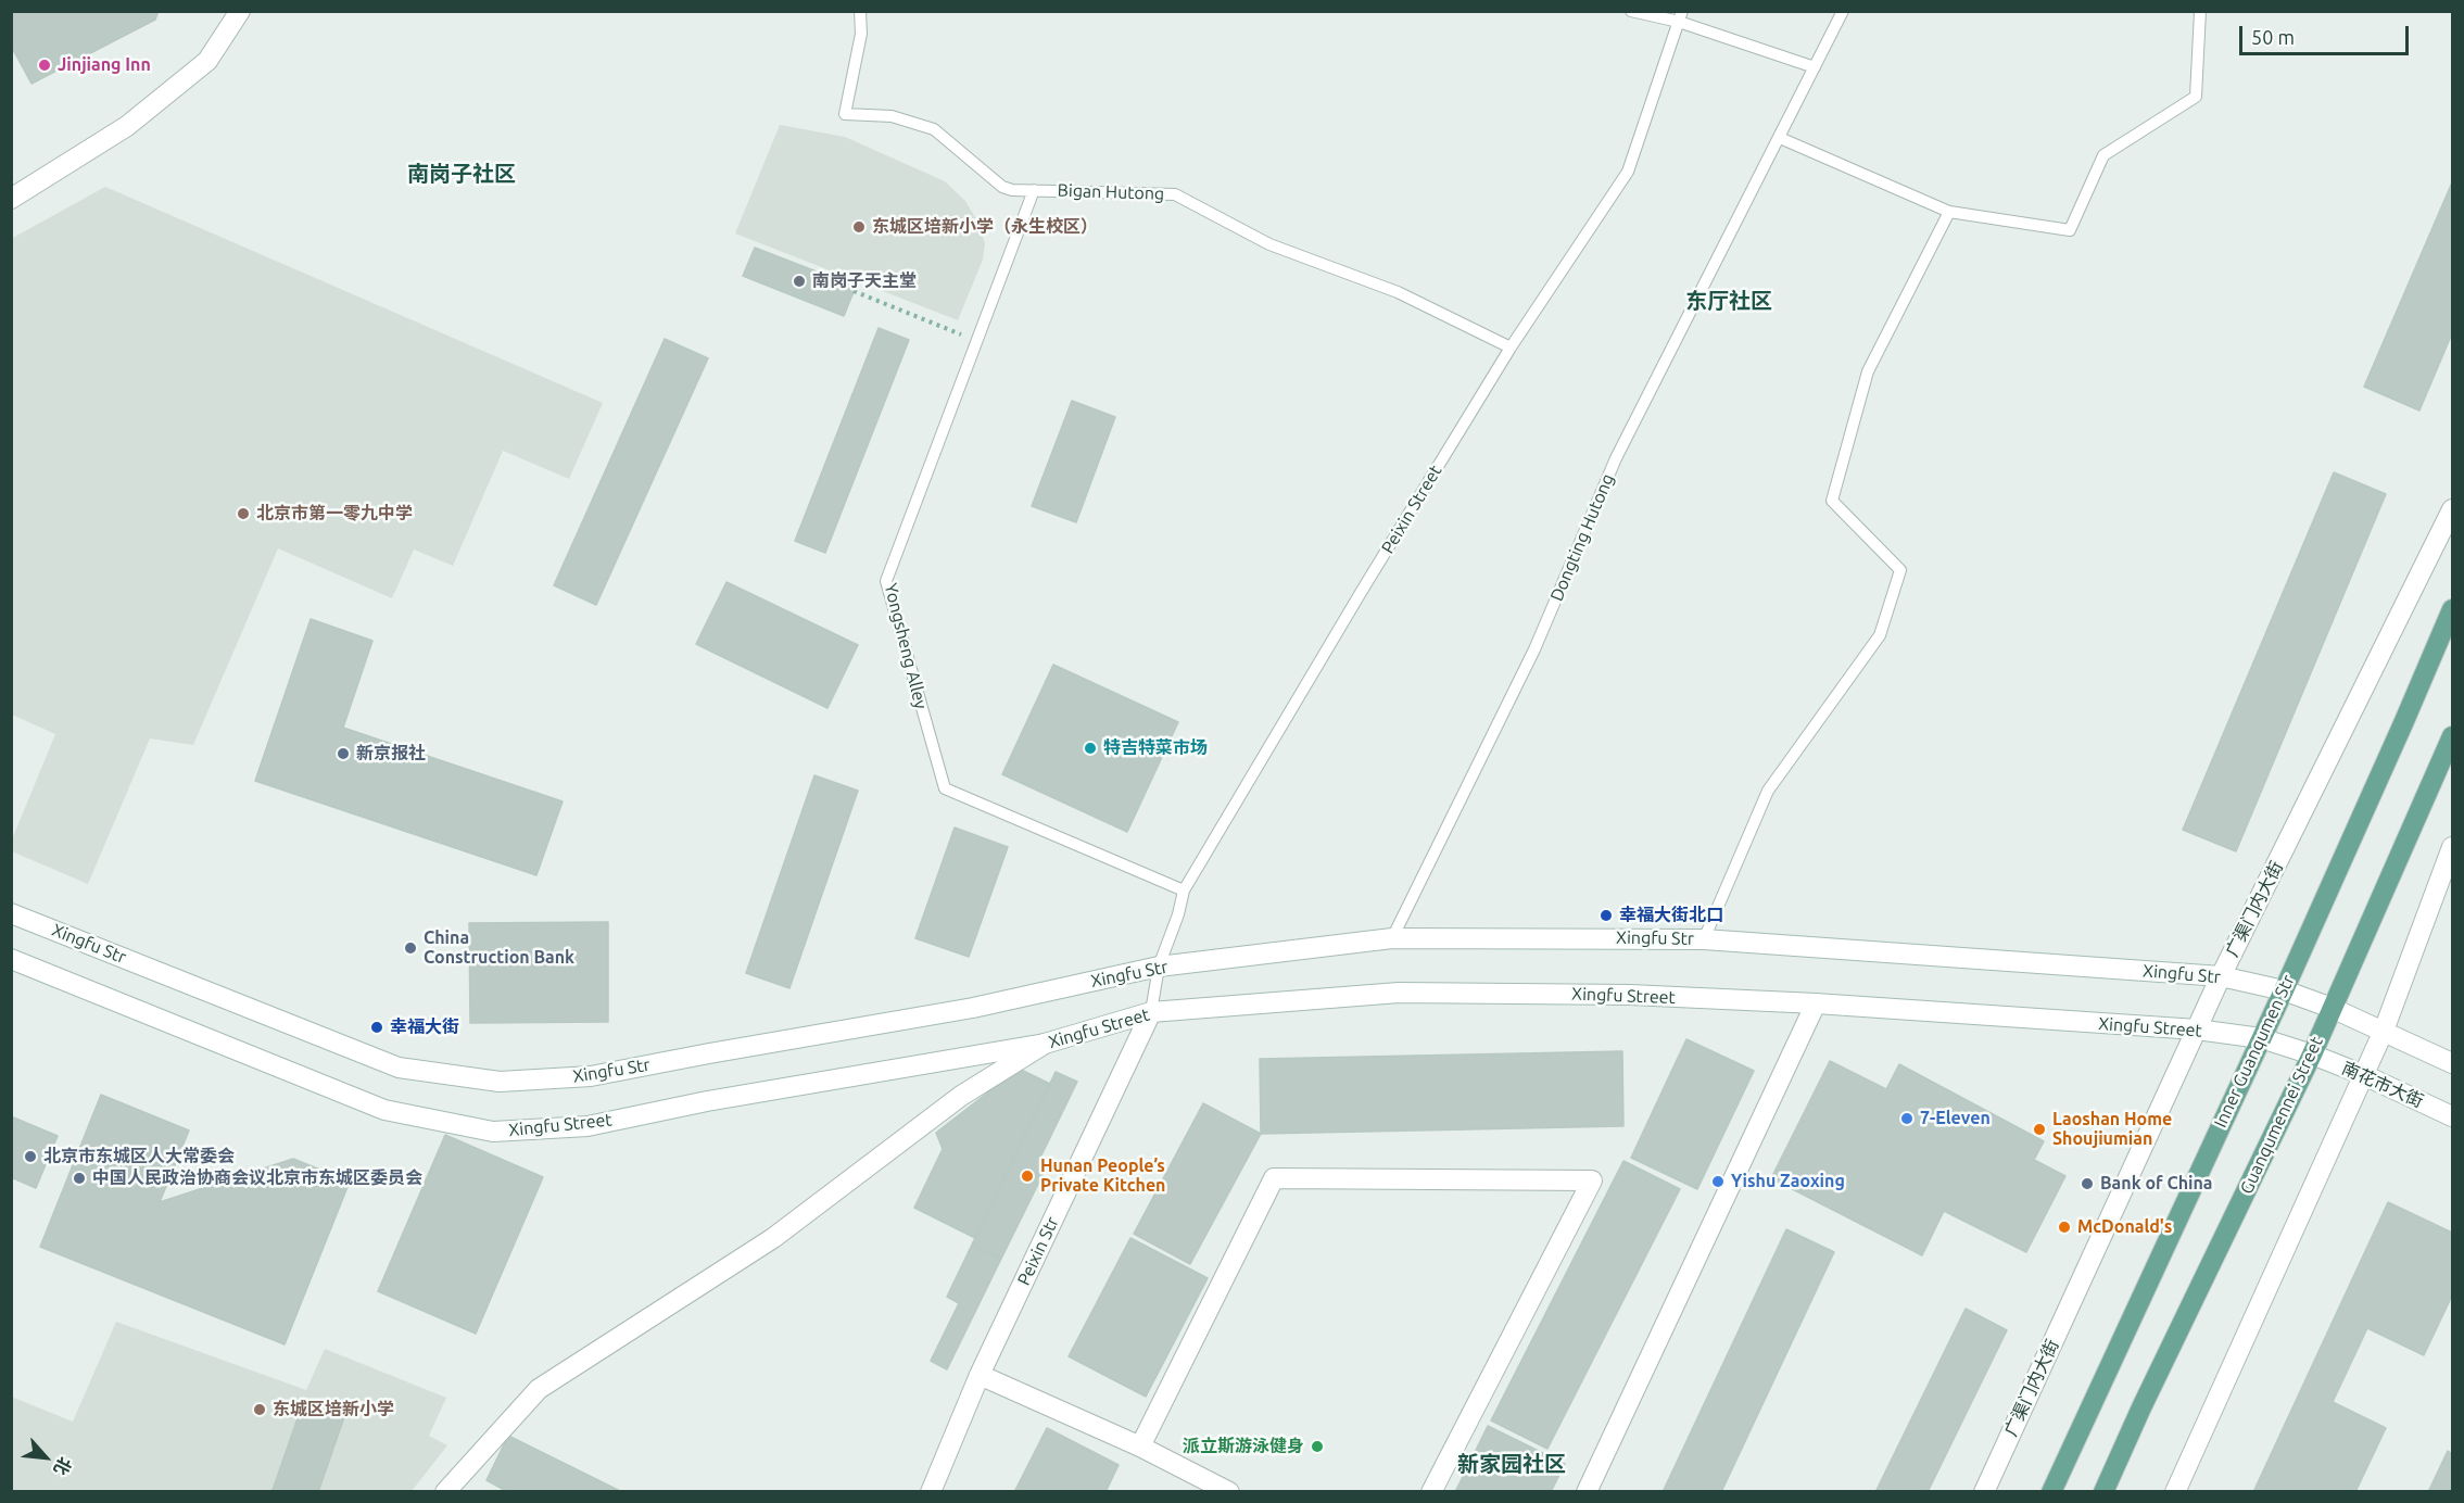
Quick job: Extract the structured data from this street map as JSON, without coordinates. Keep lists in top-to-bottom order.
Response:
{
  "streets": {
    "main road": ["Inner Guanqumen Str", "Guanqumennei Street"],
    "street": [
      "广渠门内大街",
      "Xingfu Str",
      "Xingfu Street",
      "南花市大街",
      "Peixin Str"
    ],
    "lane": [
      "Bigan Hutong",
      "Peixin Street",
      "Dongting Hutong",
      "Yongsheng Alley"
    ]
  },
  "crossings": [
    ["Bigan Hutong", "Peixin Street"],
    ["Bigan Hutong", "Yongsheng Alley"],
    ["Peixin Street", "Yongsheng Alley"],
    ["Peixin Street", "Xingfu Str"],
    ["Peixin Street", "Xingfu Street"],
    ["Peixin Street", "Peixin Str"],
    ["Dongting Hutong", "Xingfu Str"],
    ["广渠门内大街", "Xingfu Str"],
    ["广渠门内大街", "Xingfu Street"],
    ["Xingfu Str", "Inner Guanqumen Str"],
    ["Xingfu Str", "Guanqumennei Street"],
    ["Xingfu Street", "Inner Guanqumen Str"],
    ["Xingfu Street", "南花市大街"],
    ["Xingfu Street", "Guanqumennei Street"],
    ["Xingfu Street", "Peixin Str"],
    ["南花市大街", "Guanqumennei Street"]
  ],
  "districts": ["南岗子社区", "东厅社区", "新家园社区"],
  "places": [
    "Jinjiang Inn",
    "东城区培新小学（永生校区）",
    "南岗子天主堂",
    "北京市第一零九中学",
    "特吉特菜市场",
    "新京报社",
    "幸福大街北口",
    "China Construction Bank",
    "幸福大街",
    "7-Eleven",
    "Laoshan Home Shoujiumian",
    "北京市东城区人大常委会",
    "Hunan People’s Private Kitchen",
    "中国人民政治协商会议北京市东城区委员会",
    "Yishu Zaoxing",
    "Bank of China",
    "McDonald's",
    "东城区培新小学",
    "派立斯游泳健身"
  ],
  "scale_bar": "50 m",
  "north": "bottom right"
}
